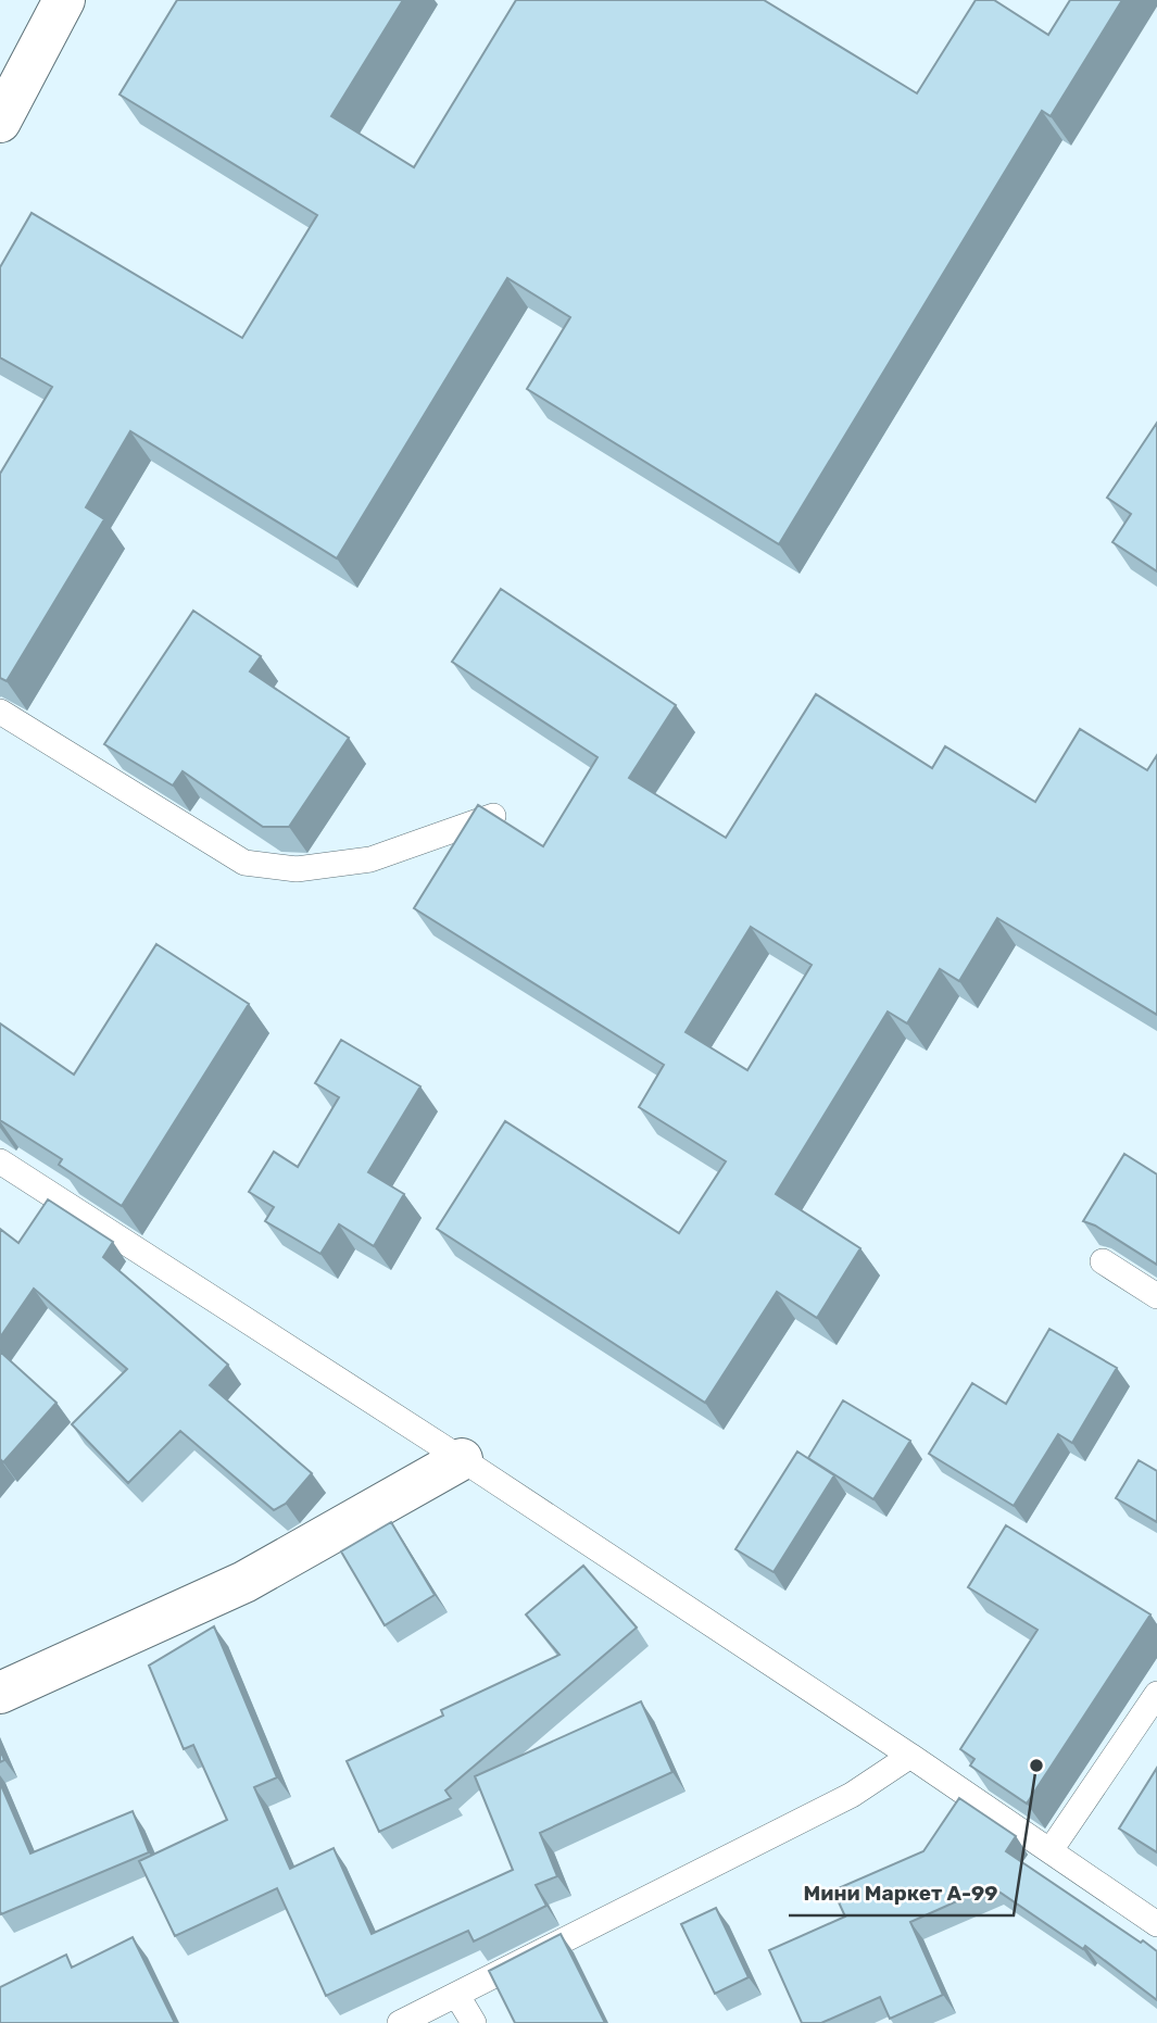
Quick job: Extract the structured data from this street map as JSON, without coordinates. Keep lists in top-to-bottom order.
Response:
{
  "places": ["Мини Маркет А-99"]
}
